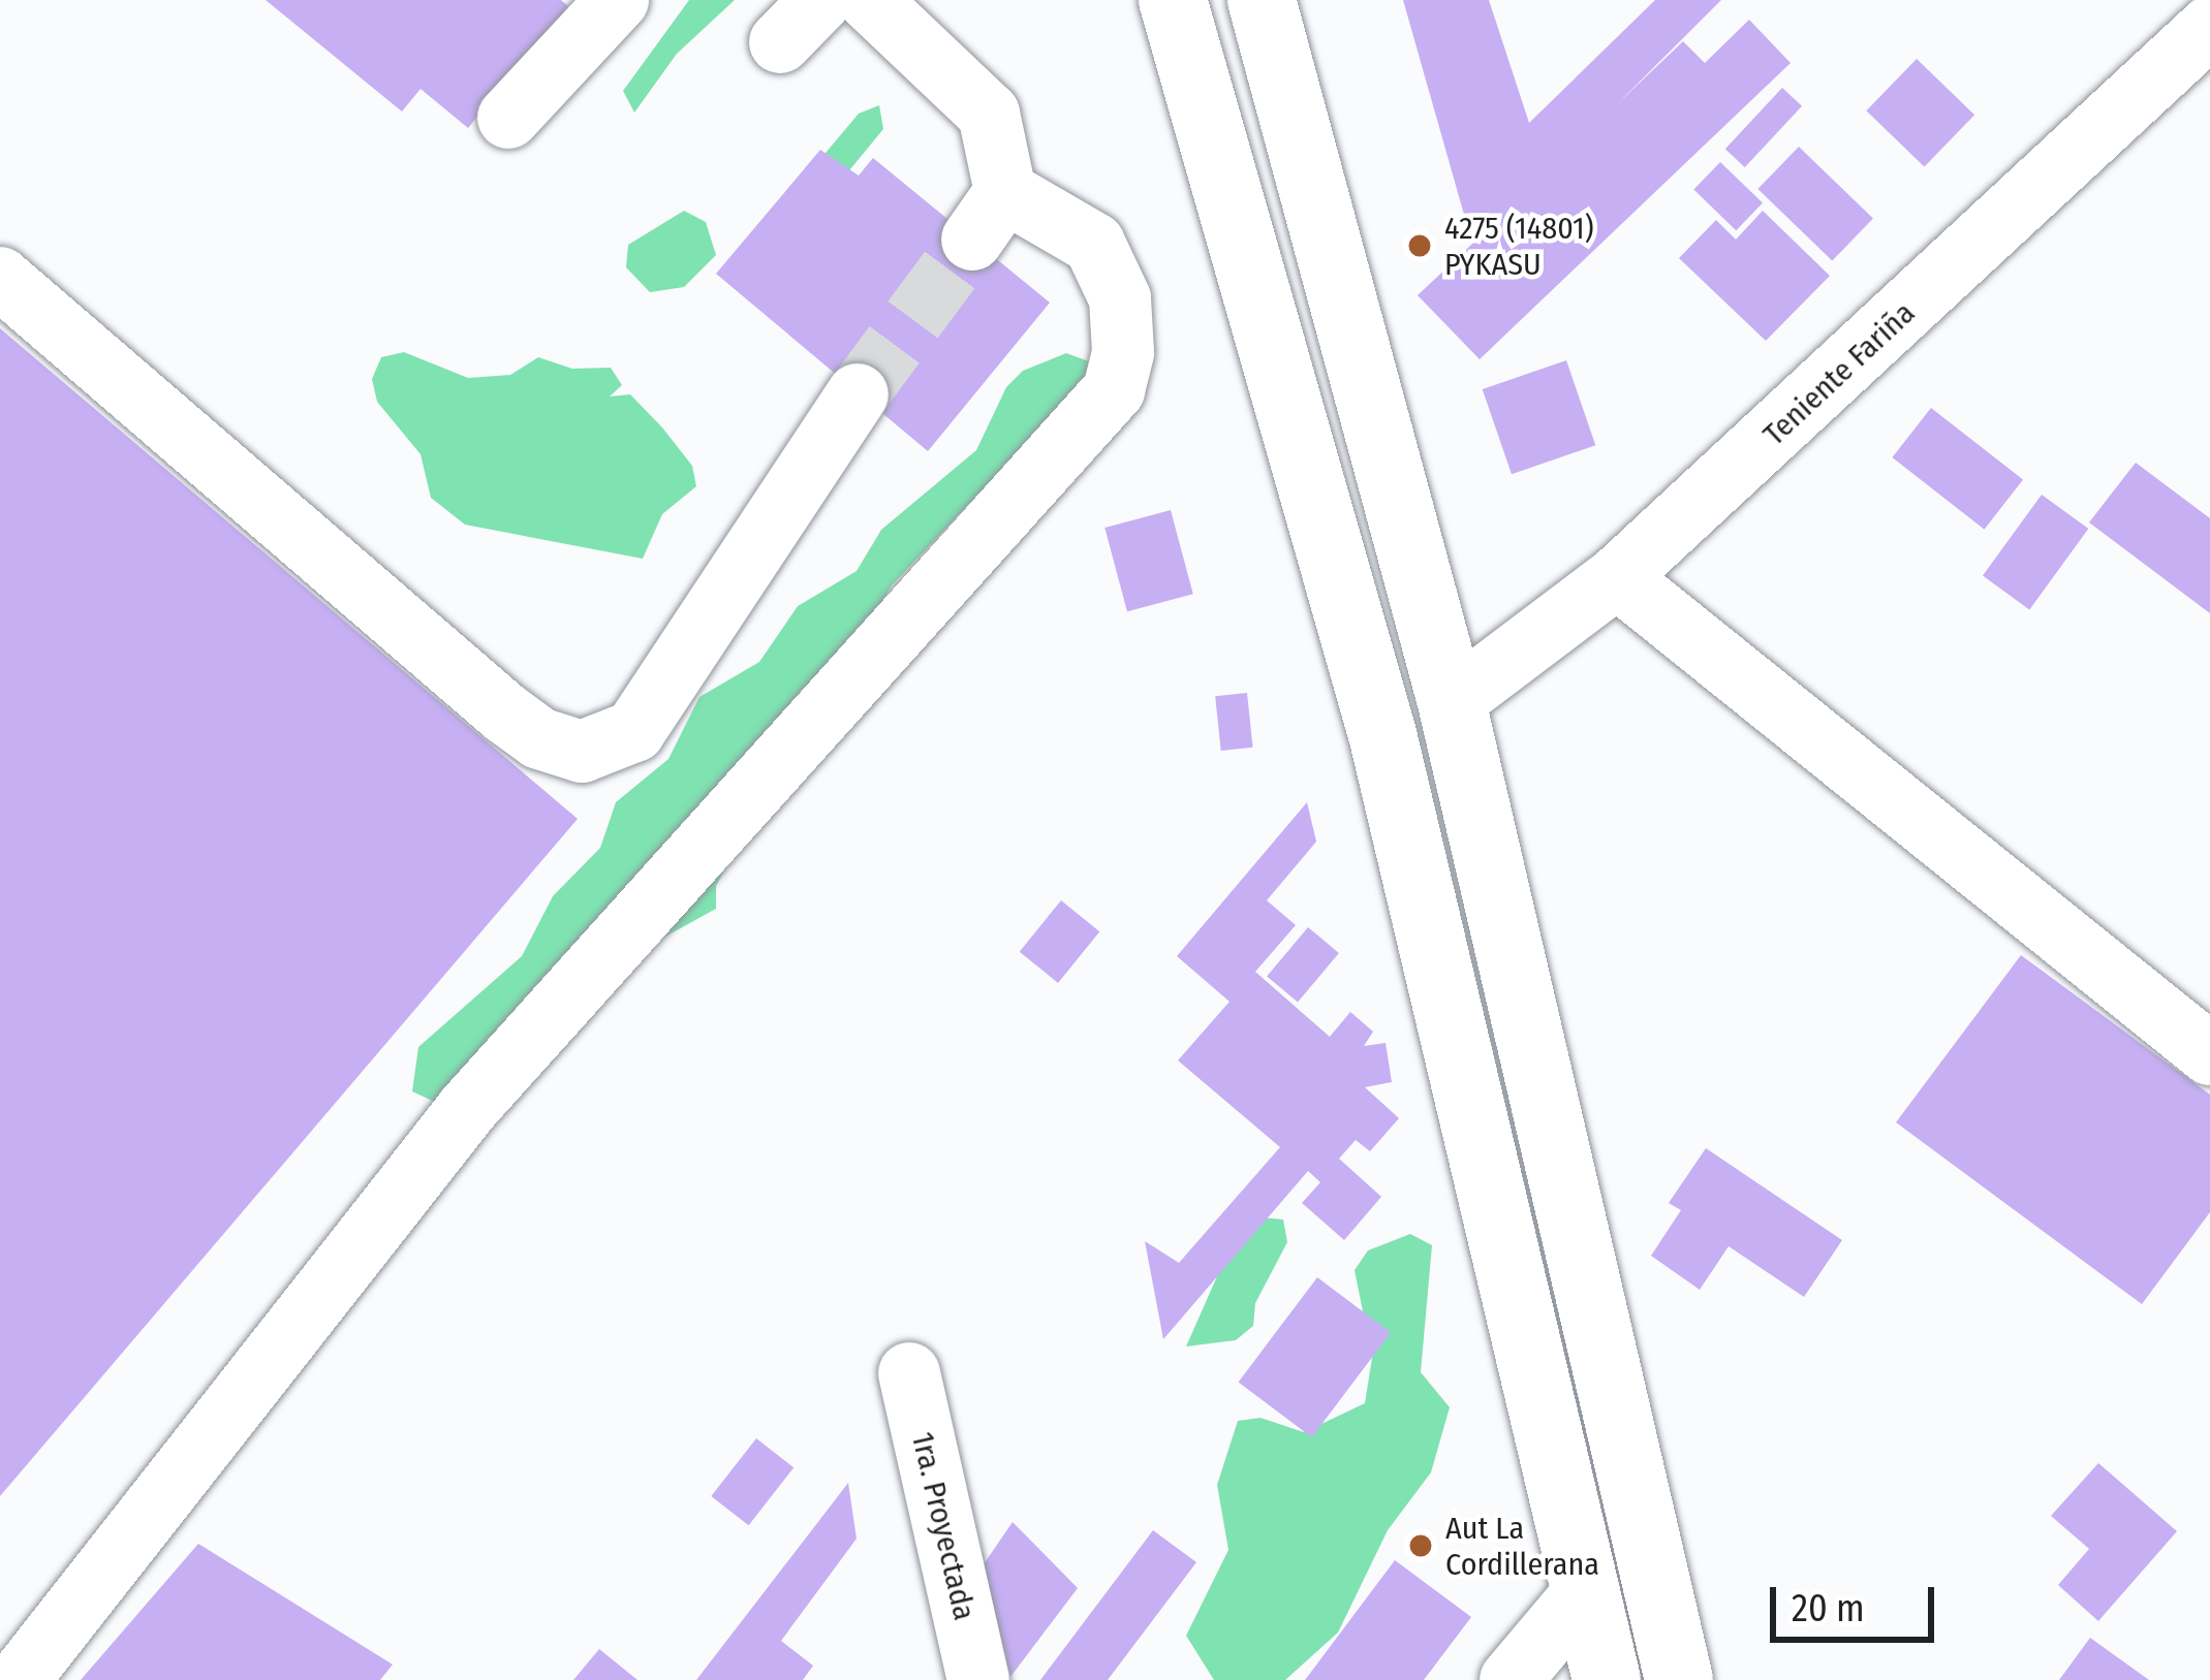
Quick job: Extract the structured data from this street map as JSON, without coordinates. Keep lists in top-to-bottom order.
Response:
{
  "streets": {
    "street": ["Teniente Fariña", "1ra. Proyectada"]
  },
  "places": ["4275 (14801) PYKASU", "Aut La Cordillerana"],
  "scale_bar": "20 m"
}
